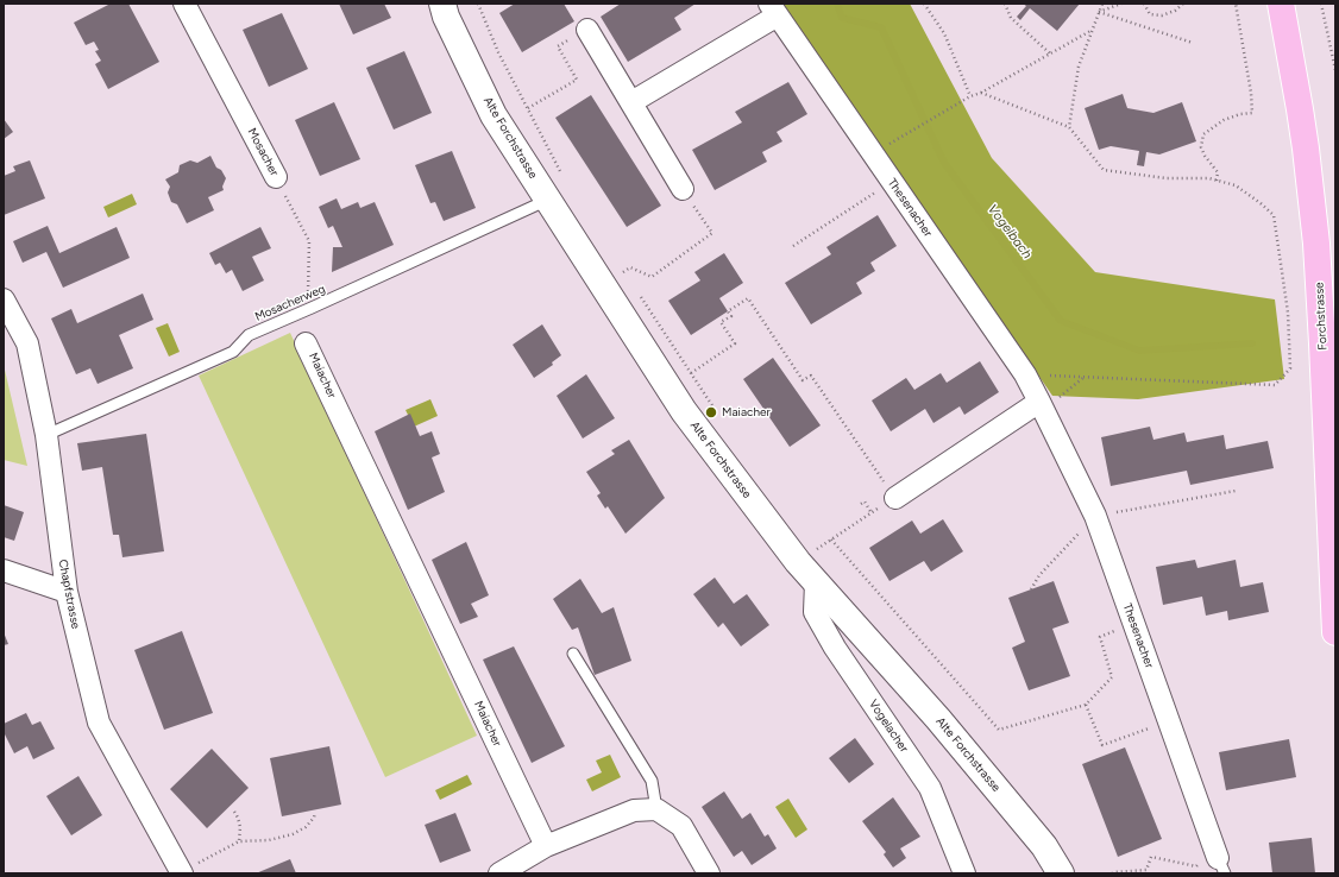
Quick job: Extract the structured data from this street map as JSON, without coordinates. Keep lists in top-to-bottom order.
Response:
{
  "streets": {
    "highway": ["Forchstrasse"],
    "street": [
      "Alte Forchstrasse",
      "Mosacher",
      "Thesenacher",
      "Maiacher",
      "Chapfstrasse",
      "Vogelacher"
    ],
    "lane": ["Mosacherweg"]
  },
  "crossings": [
    ["Alte Forchstrasse", "Mosacherweg"],
    ["Alte Forchstrasse", "Vogelacher"],
    ["Mosacher", "Mosacherweg"],
    ["Mosacherweg", "Chapfstrasse"]
  ],
  "water": ["Vogelbach"],
  "places": ["Maiacher"]
}
